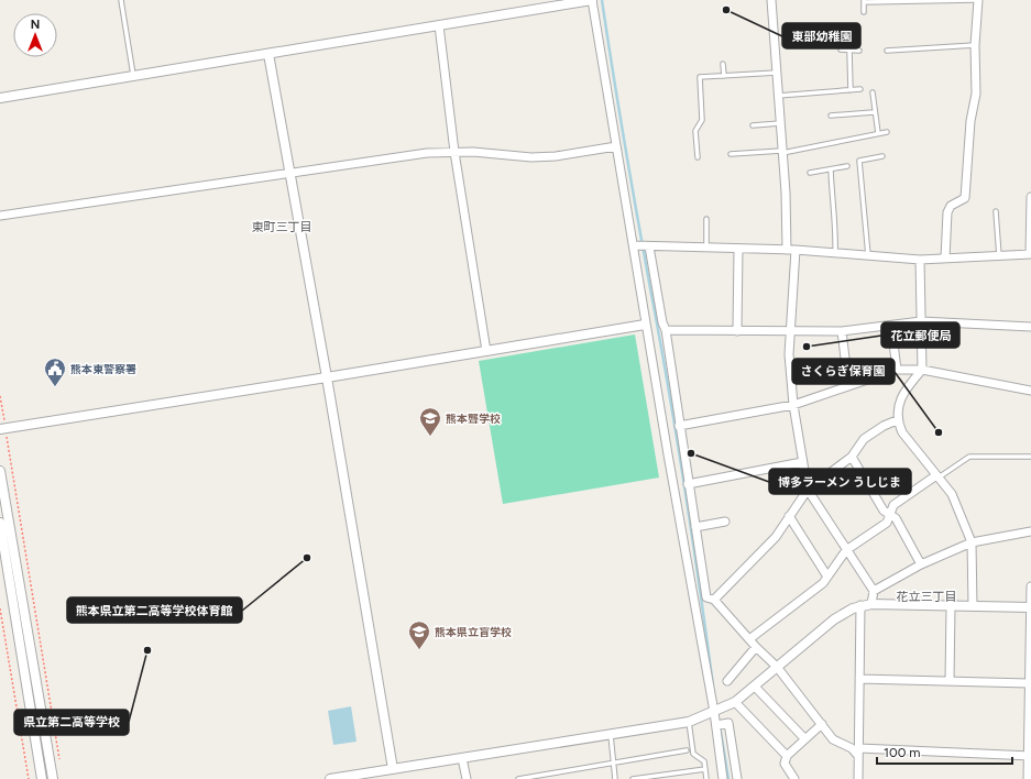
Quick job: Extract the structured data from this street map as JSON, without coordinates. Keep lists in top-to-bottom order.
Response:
{
  "districts": ["東町三丁目", "花立三丁目"],
  "places": {
    "other": [
      "東部幼稚園",
      "花立郵便局",
      "さくらぎ保育園",
      "博多ラーメン うしじま",
      "熊本県立第二高等学校体育館",
      "県立第二高等学校"
    ],
    "public building": ["熊本東警察署"],
    "school or university": ["熊本聾学校", "熊本県立盲学校"]
  },
  "scale_bar": "100 m",
  "north": "top"
}
